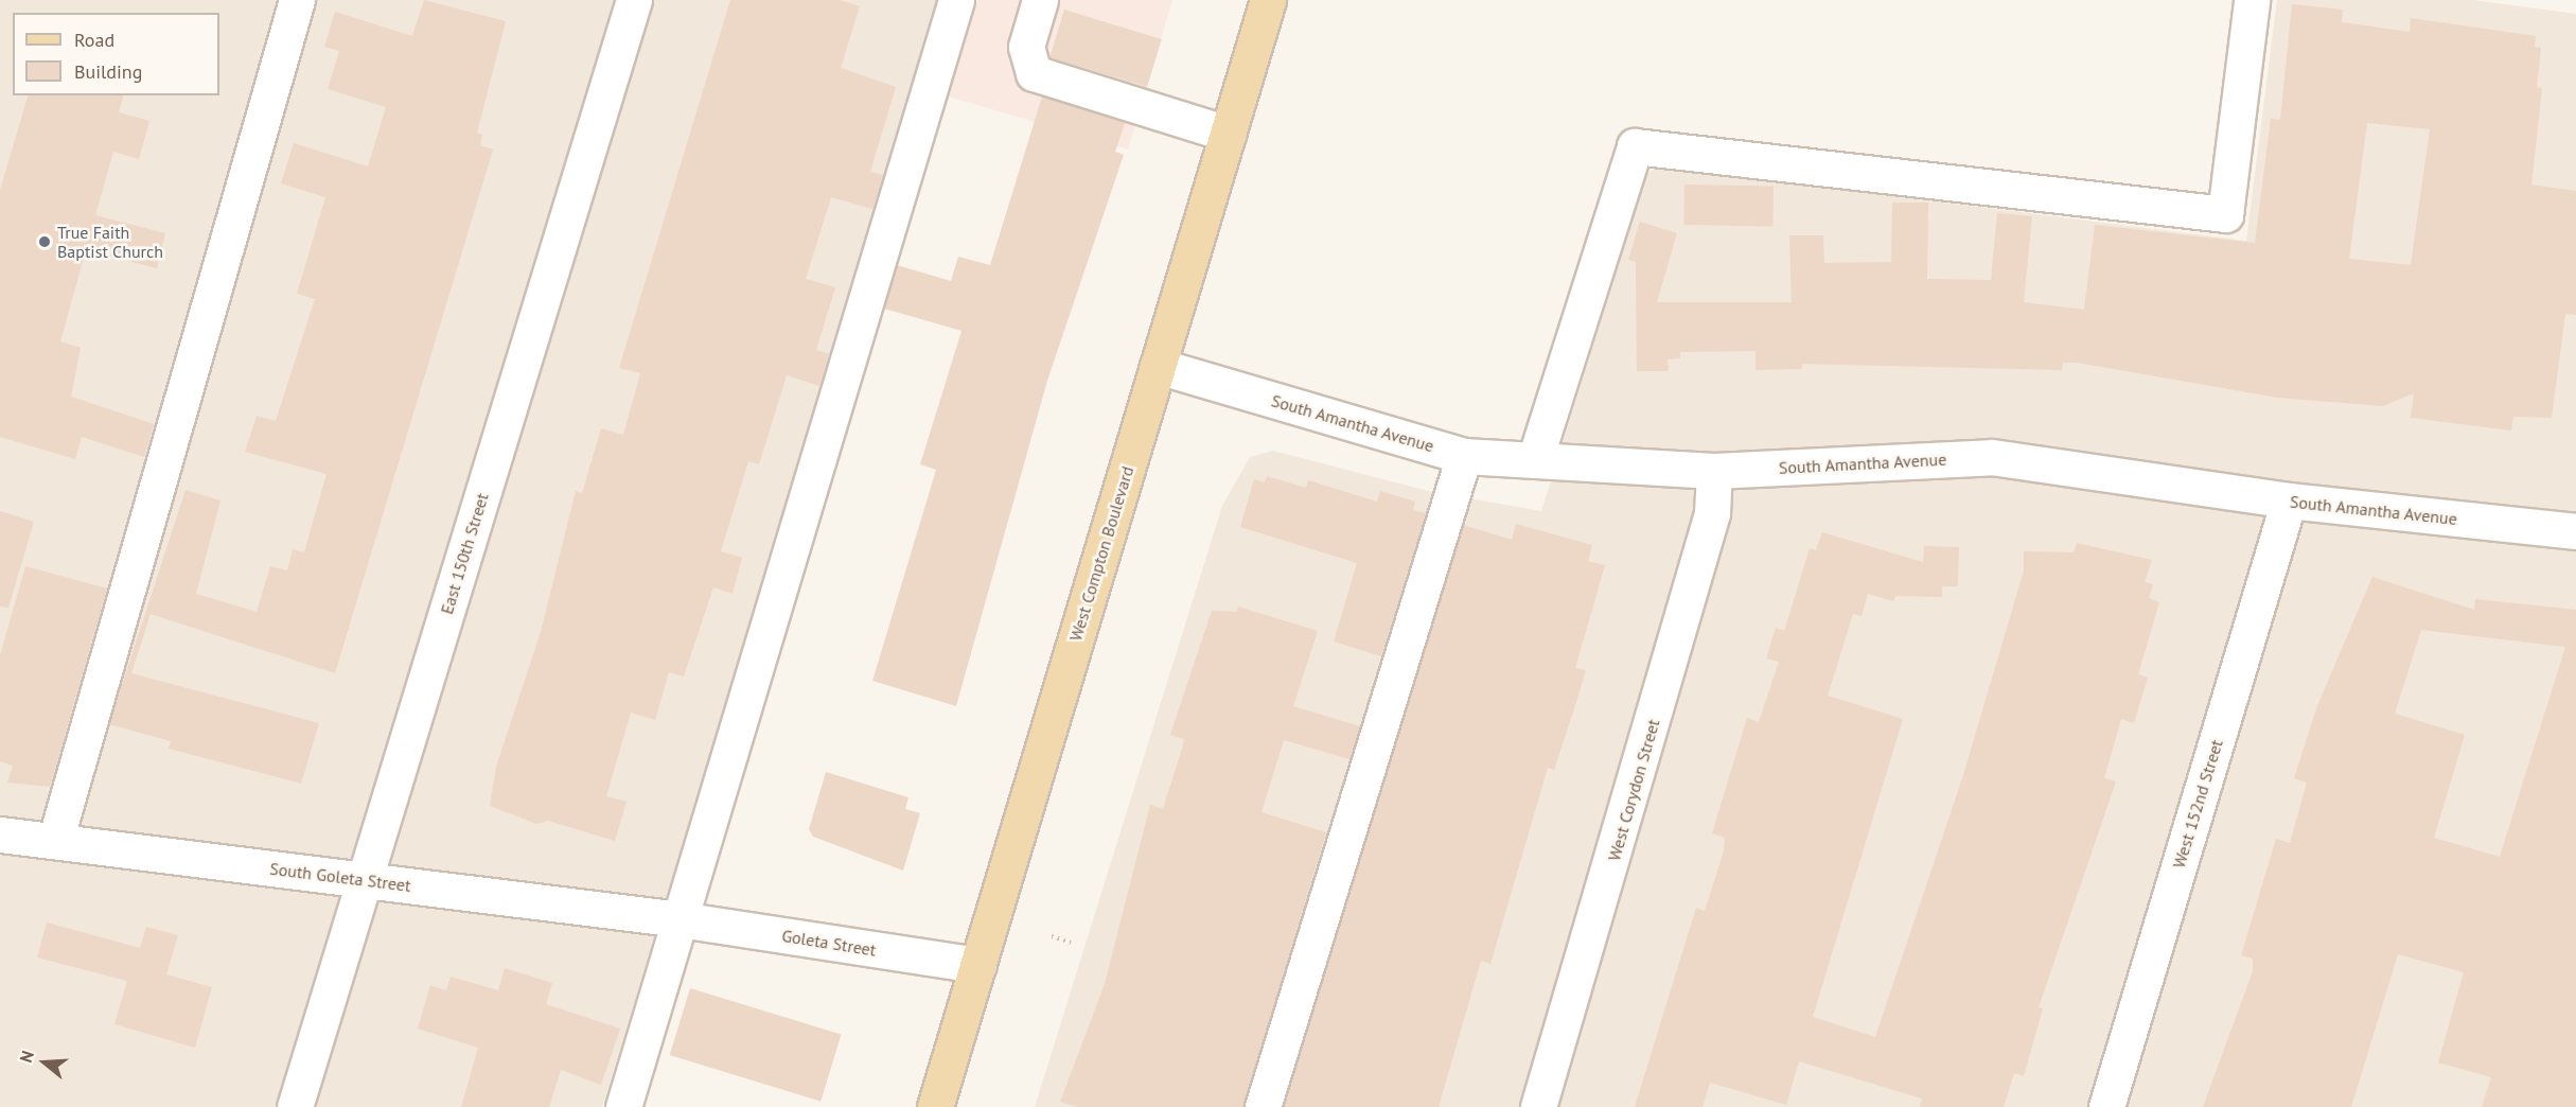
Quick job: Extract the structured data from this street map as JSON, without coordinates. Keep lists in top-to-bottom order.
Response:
{
  "streets": {
    "main road": ["West Compton Boulevard"],
    "street": [
      "South Amantha Avenue",
      "East 150th Street",
      "West Corydon Street",
      "West 152nd Street",
      "South Goleta Street",
      "Goleta Street"
    ]
  },
  "crossings": [
    ["South Amantha Avenue", "West Compton Boulevard"],
    ["South Amantha Avenue", "West Corydon Street"],
    ["South Amantha Avenue", "West 152nd Street"],
    ["East 150th Street", "South Goleta Street"],
    ["West Compton Boulevard", "Goleta Street"],
    ["South Goleta Street", "Goleta Street"]
  ],
  "places": ["True Faith Baptist Church"],
  "legend": ["Road", "Building"],
  "north": "left"
}
